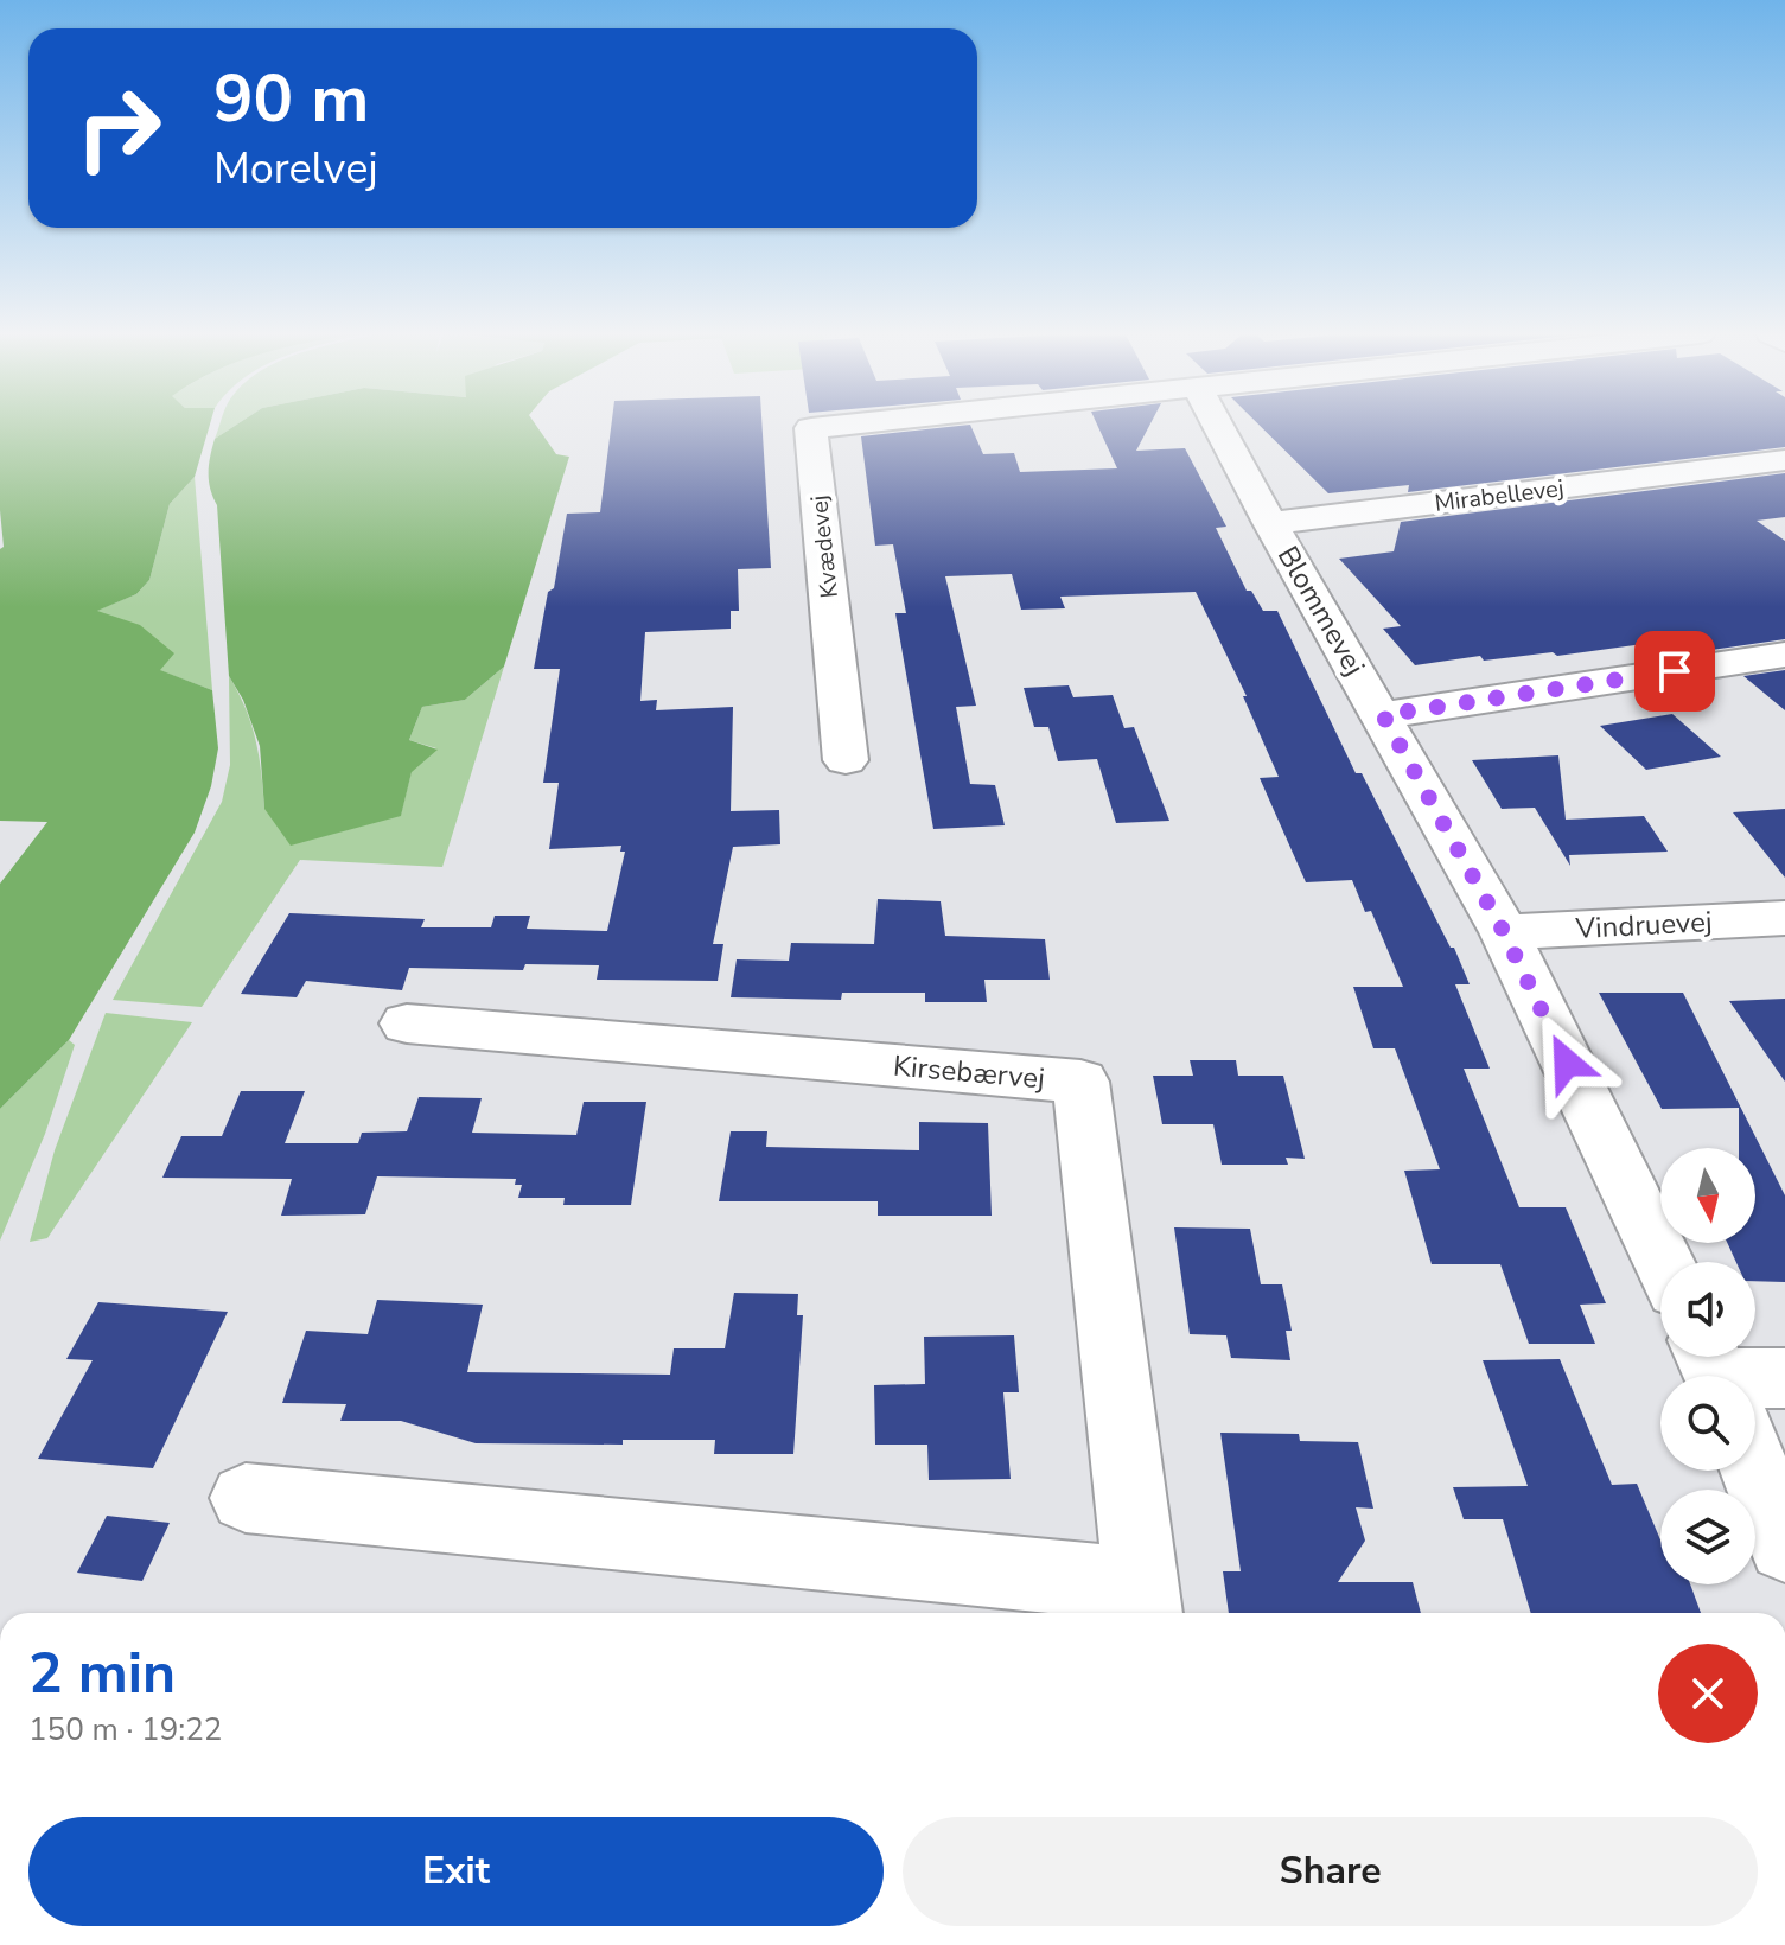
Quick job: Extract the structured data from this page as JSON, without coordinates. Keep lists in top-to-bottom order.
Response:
{
  "streets": {
    "street": [
      "Mirabellevej",
      "Kvædevej",
      "Blommevej",
      "Vindruevej",
      "Kirsebærvej"
    ]
  },
  "crossings": [
    ["Mirabellevej", "Blommevej"],
    ["Blommevej", "Vindruevej"]
  ],
  "north": "bottom",
  "page": {
    "turn": ["90 m", "Morelvej"],
    "heading": ["2 min", "150 m · 19:22"],
    "buttons": ["Exit", "Share"]
  }
}
